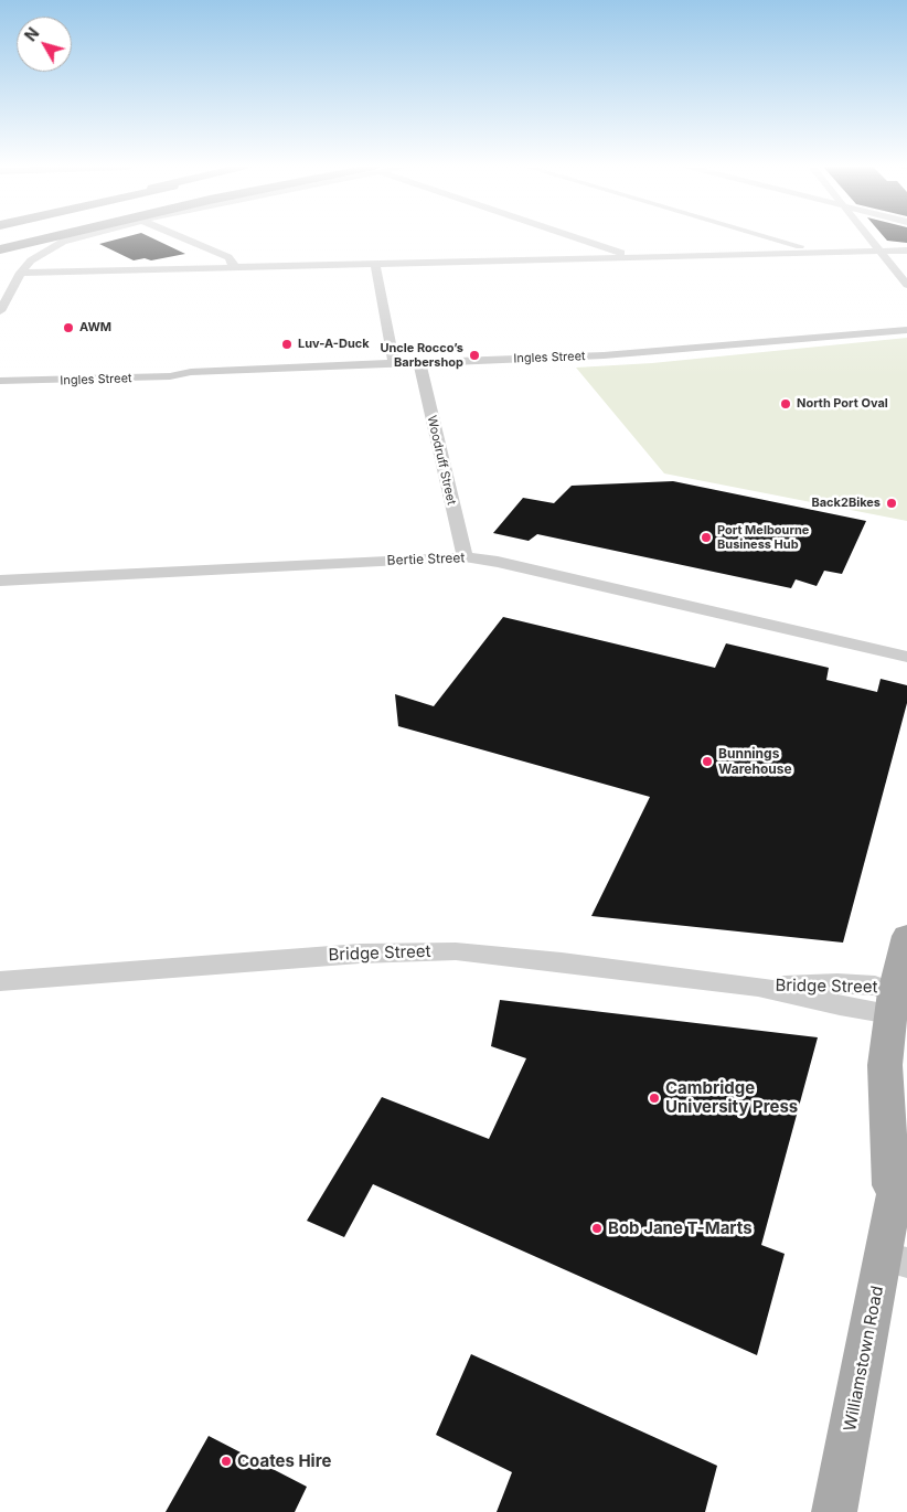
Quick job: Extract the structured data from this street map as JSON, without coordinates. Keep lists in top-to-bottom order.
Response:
{
  "streets": {
    "main road": ["Williamstown Road"],
    "street": [
      "Ingles Street",
      "Woodruff Street",
      "Bertie Street",
      "Bridge Street"
    ]
  },
  "crossings": [
    ["Ingles Street", "Woodruff Street"],
    ["Woodruff Street", "Bertie Street"],
    ["Bridge Street", "Williamstown Road"]
  ],
  "places": [
    "AWM",
    "Luv-A-Duck",
    "Uncle Rocco’s Barbershop",
    "North Port Oval",
    "Back2Bikes",
    "Port Melbourne Business Hub",
    "Bunnings Warehouse",
    "Cambridge University Press",
    "Bob Jane T-Marts",
    "Coates Hire"
  ],
  "north": "top left"
}
